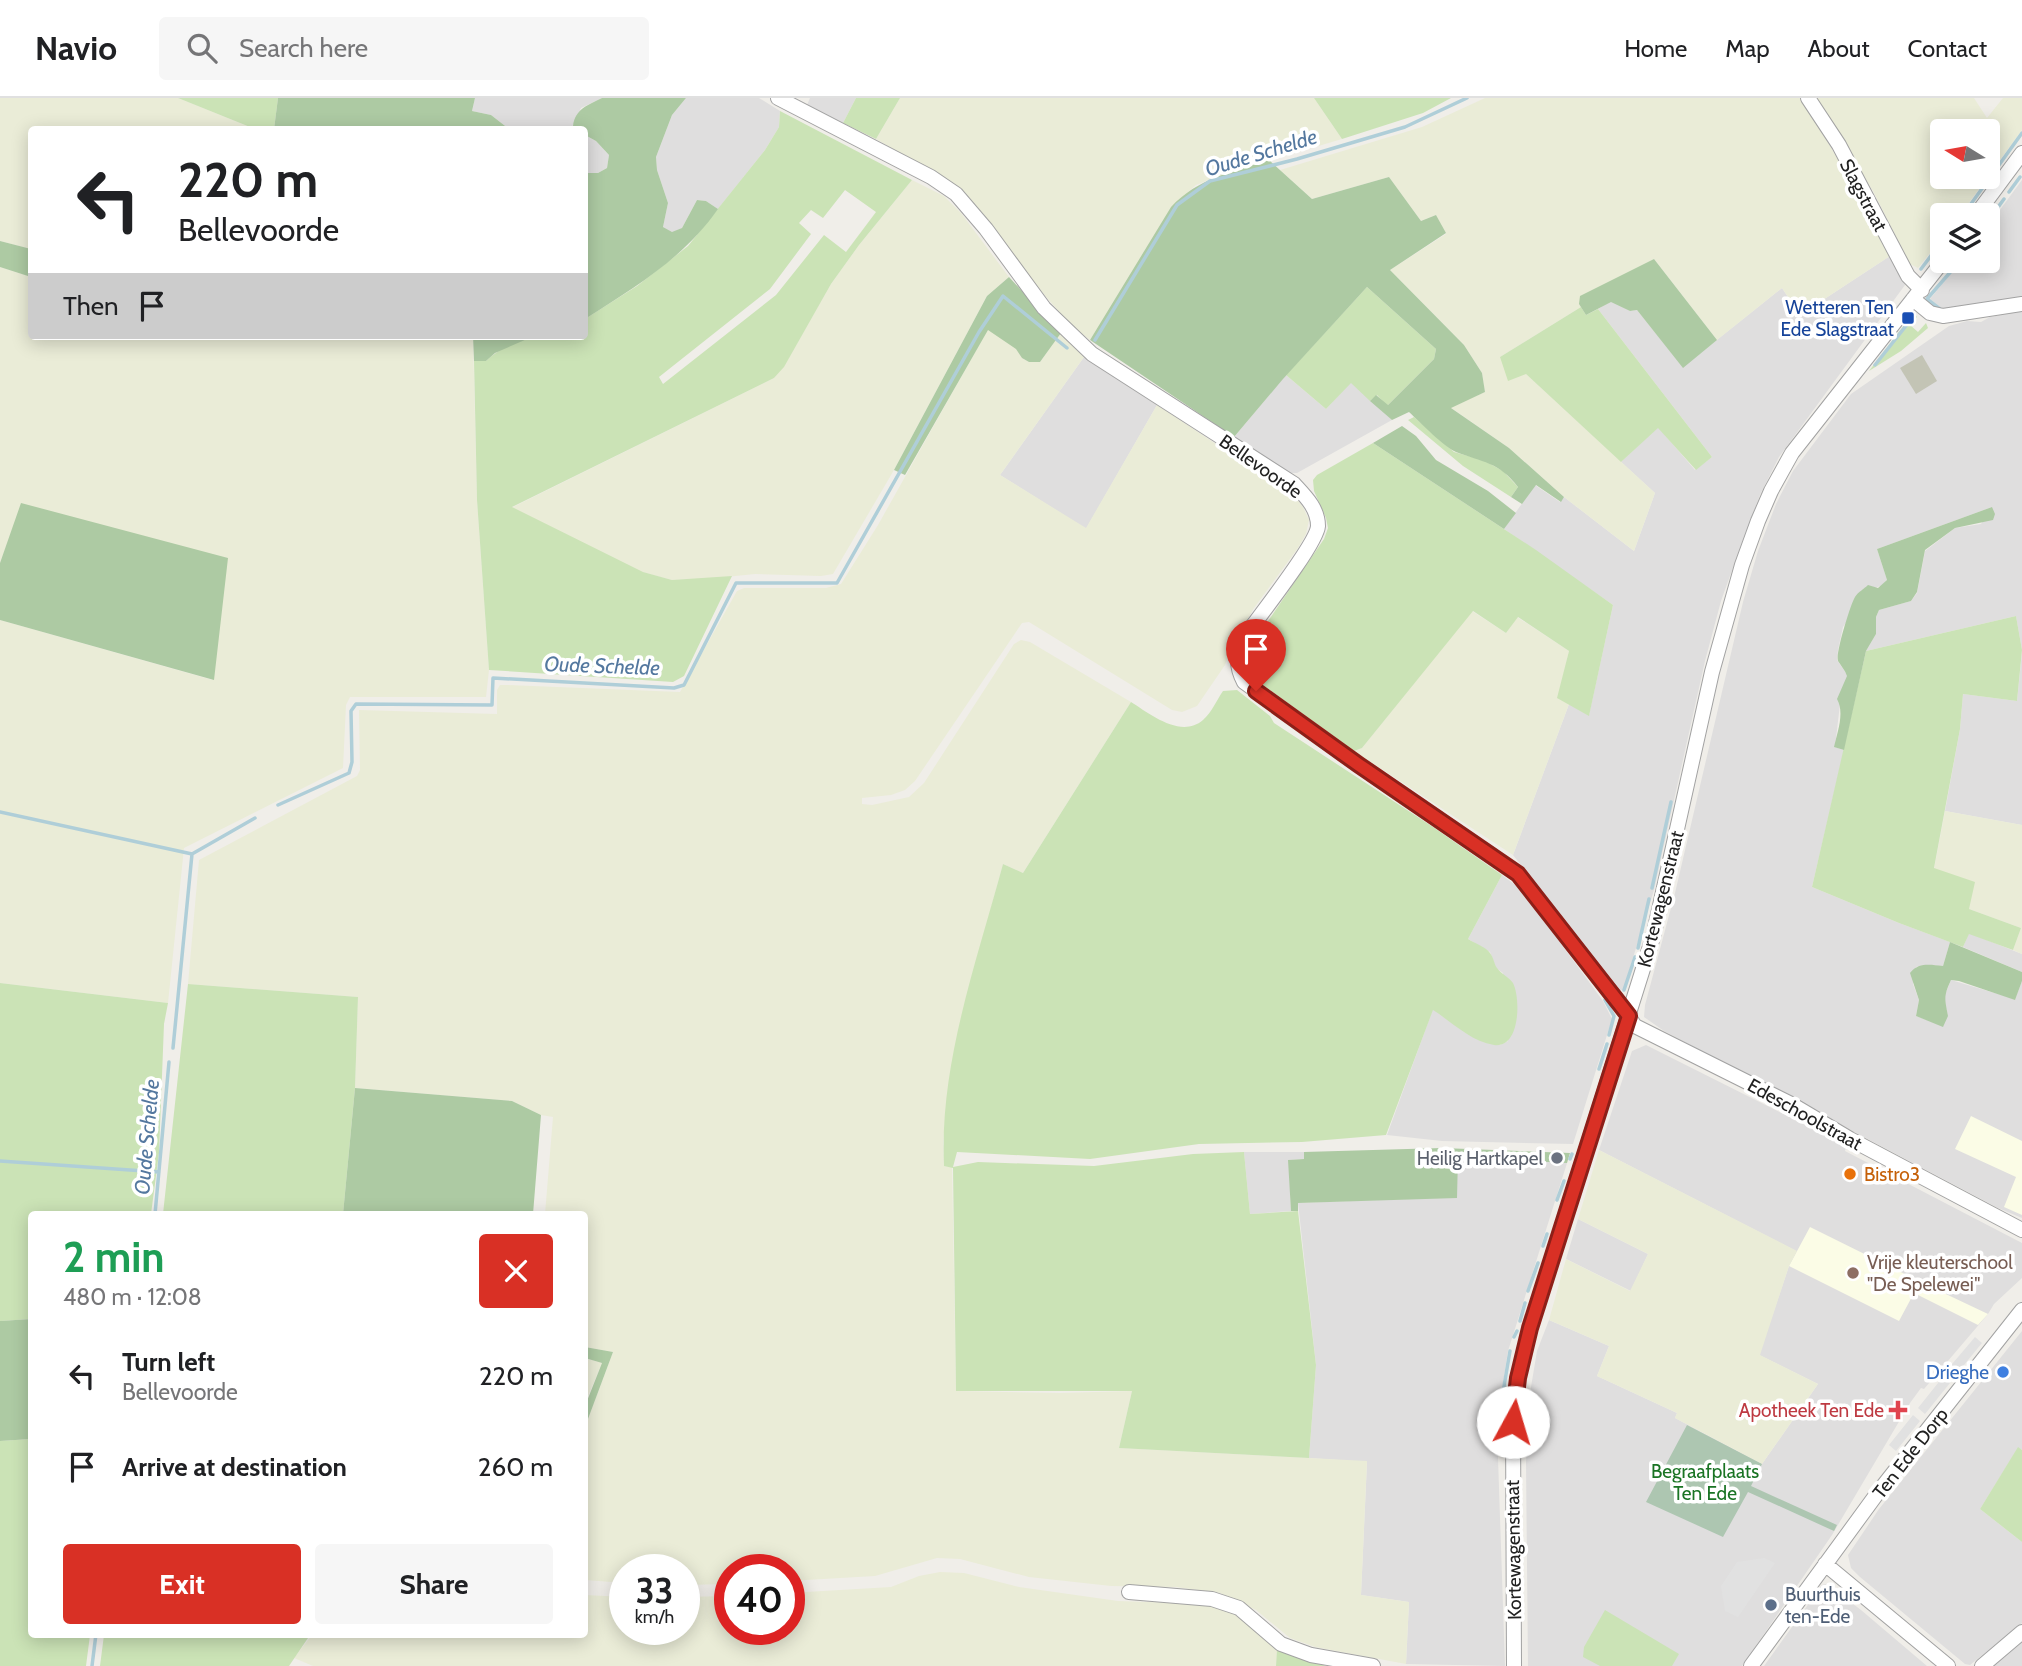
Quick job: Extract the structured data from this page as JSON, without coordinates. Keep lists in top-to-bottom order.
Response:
{
  "streets": {
    "street": [
      "Slagstraat",
      "Bellevoorde",
      "Kortewagenstraat",
      "Edeschoolstraat",
      "Ten Ede Dorp"
    ]
  },
  "crossings": [
    ["Slagstraat", "Kortewagenstraat"],
    ["Bellevoorde", "Kortewagenstraat"],
    ["Bellevoorde", "Edeschoolstraat"],
    ["Kortewagenstraat", "Edeschoolstraat"]
  ],
  "water": ["Oude Schelde"],
  "parks": ["Begraafplaats Ten Ede"],
  "places": {
    "transit": ["Wetteren Ten Ede Slagstraat"],
    "other": [
      "Heilig Hartkapel",
      "Bistro3",
      "Vrije kleuterschool \"De Spelewei\"",
      "Drieghe",
      "Buurthuis ten-Ede"
    ],
    "health": ["Apotheek Ten Ede"]
  },
  "north": "left",
  "page": {
    "header": "Navio",
    "search": "Search here",
    "nav": [
      "Home",
      "Map",
      "About",
      "Contact"
    ],
    "turn": ["220 m", "Bellevoorde"],
    "then": "Then",
    "heading": ["2 min", "480 m · 12:08"],
    "list": [
      {
        "name": "Turn left",
        "note": "Bellevoorde",
        "value": "220 m"
      },
      {
        "name": "Arrive at destination",
        "value": "260 m"
      }
    ],
    "buttons": ["Exit", "Share"],
    "speed": "33 km/h",
    "limit": "40"
  }
}
